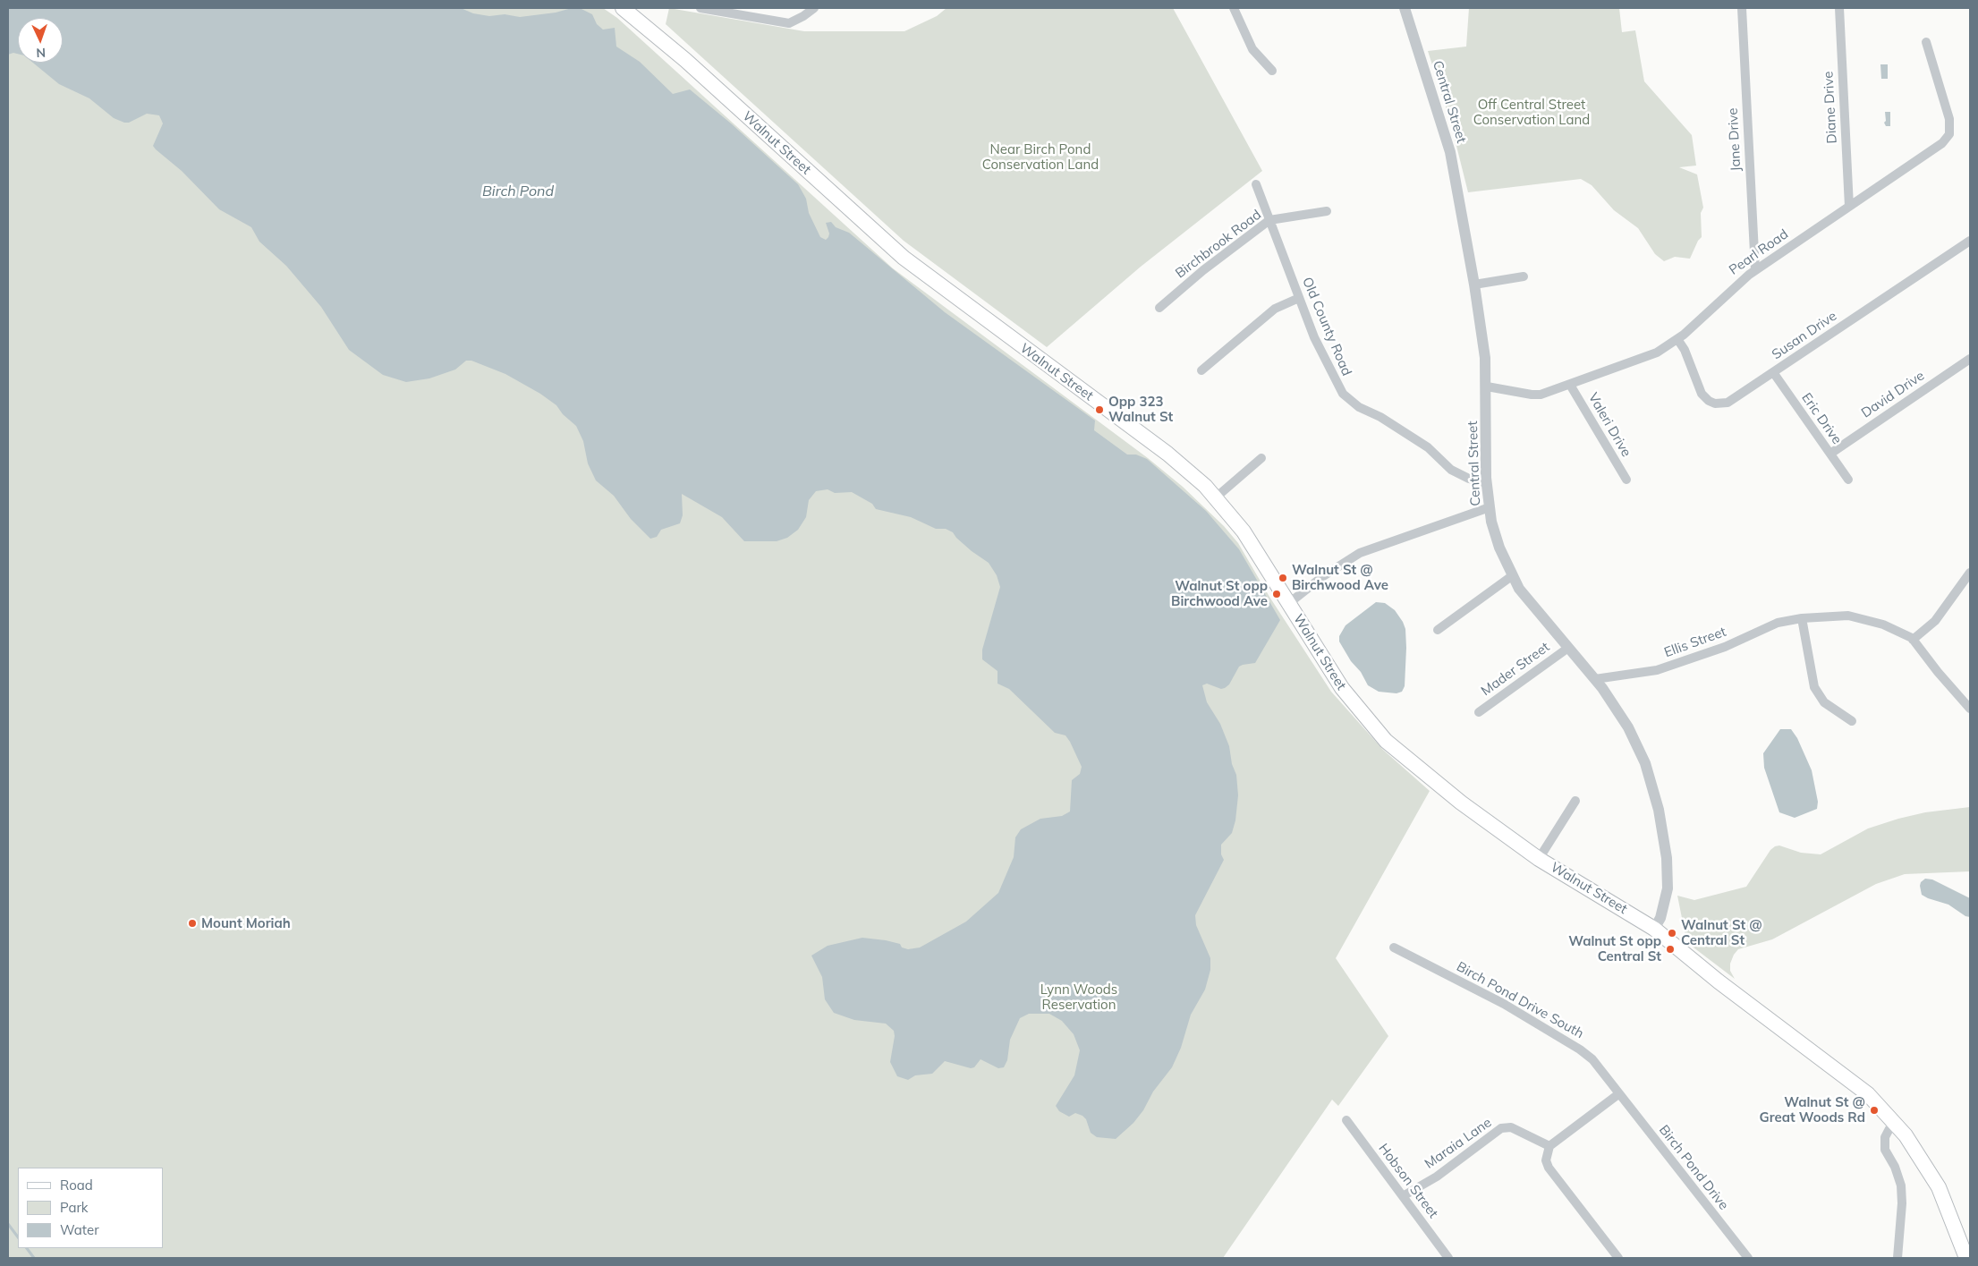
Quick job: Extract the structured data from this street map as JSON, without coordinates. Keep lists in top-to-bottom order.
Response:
{
  "streets": {
    "main road": ["Walnut Street"],
    "street": [
      "Central Street",
      "Diane Drive",
      "Jane Drive",
      "Birchbrook Road",
      "Pearl Road",
      "Old County Road",
      "Susan Drive",
      "David Drive",
      "Eric Drive",
      "Valeri Drive",
      "Ellis Street",
      "Mader Street",
      "Birch Pond Drive South",
      "Maraia Lane",
      "Birch Pond Drive",
      "Hobson Street"
    ]
  },
  "crossings": [
    ["Central Street", "Walnut Street"],
    ["Central Street", "Pearl Road"],
    ["Central Street", "Old County Road"],
    ["Central Street", "Ellis Street"],
    ["Central Street", "Mader Street"],
    ["Diane Drive", "Pearl Road"],
    ["Jane Drive", "Pearl Road"],
    ["Birchbrook Road", "Old County Road"],
    ["Pearl Road", "Susan Drive"],
    ["Pearl Road", "Valeri Drive"],
    ["Susan Drive", "Eric Drive"],
    ["David Drive", "Eric Drive"],
    ["Birch Pond Drive South", "Birch Pond Drive"],
    ["Maraia Lane", "Hobson Street"]
  ],
  "water": ["Birch Pond"],
  "parks": ["Off Central Street Conservation Land", "Near Birch Pond Conservation Land", "Lynn Woods Reservation"],
  "places": [
    "Opp 323 Walnut St",
    "Walnut St @ Birchwood Ave",
    "Walnut St opp Birchwood Ave",
    "Mount Moriah",
    "Walnut St @ Central St",
    "Walnut St opp Central St",
    "Walnut St @ Great Woods Rd"
  ],
  "legend": ["Road", "Park", "Water"],
  "north": "bottom"
}
